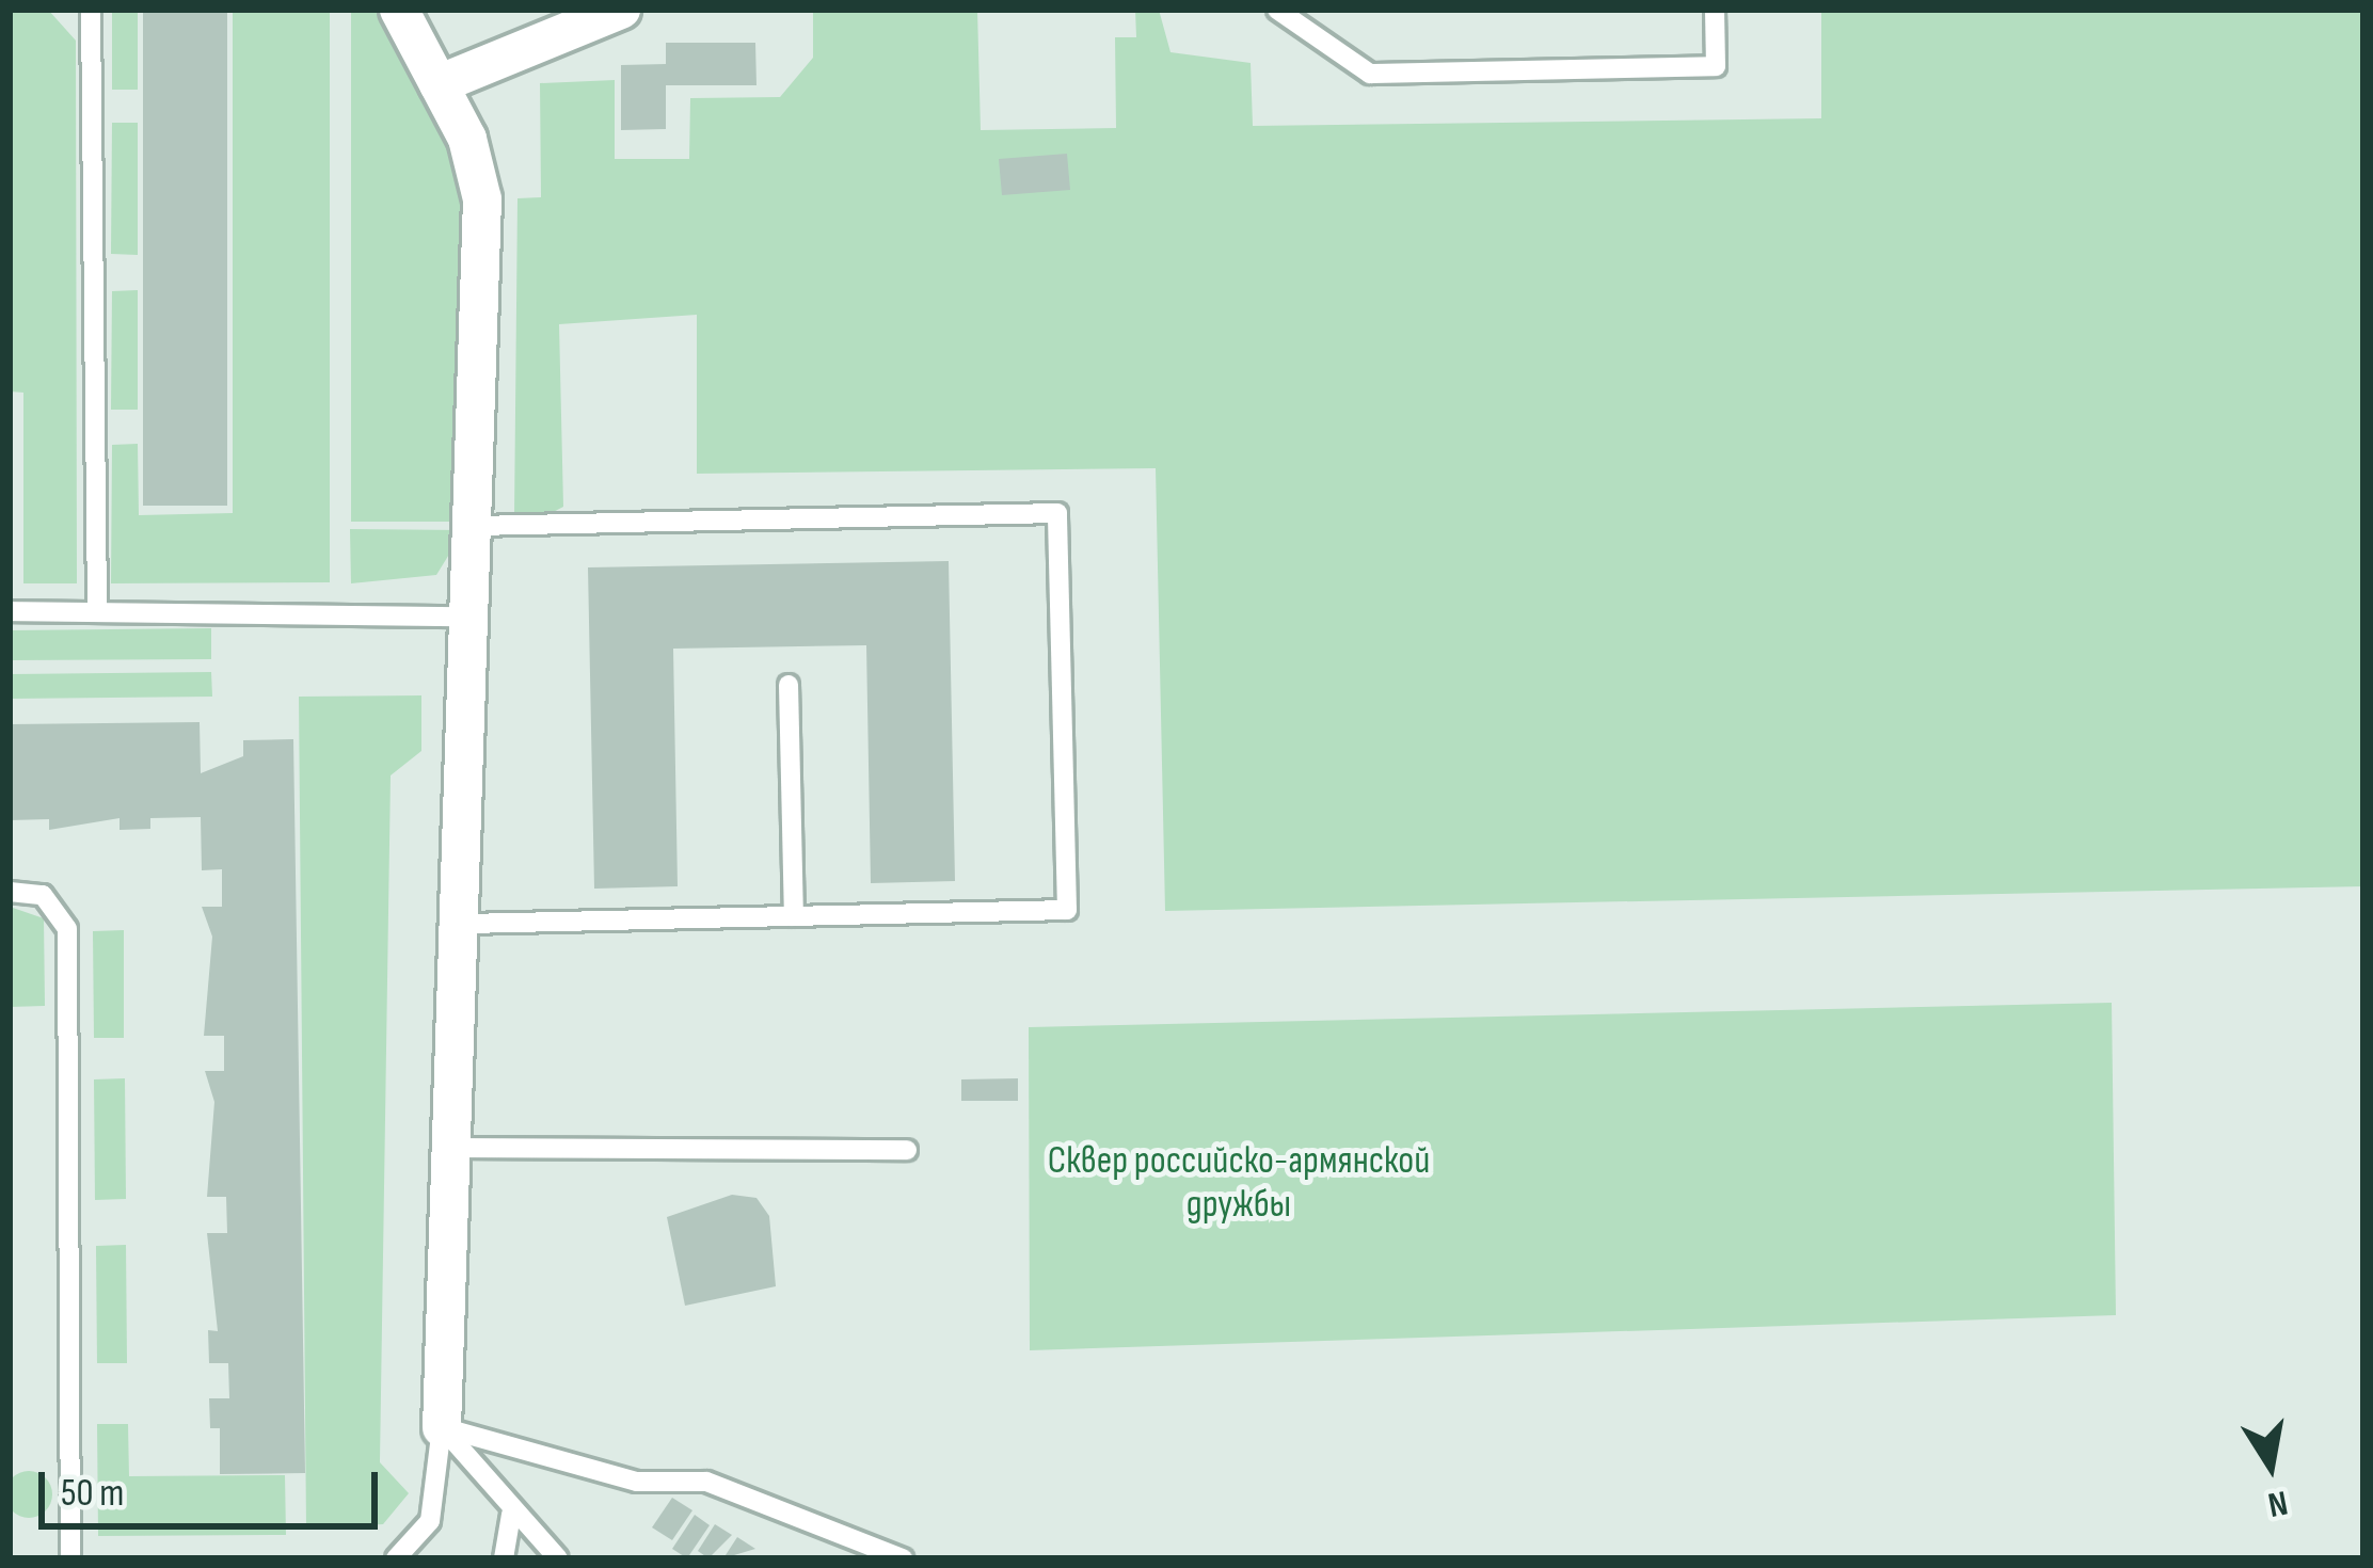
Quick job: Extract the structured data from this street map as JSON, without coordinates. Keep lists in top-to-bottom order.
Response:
{
  "parks": ["Сквер российско-армянской дружбы"],
  "scale_bar": "50 m",
  "north": "bottom"
}
